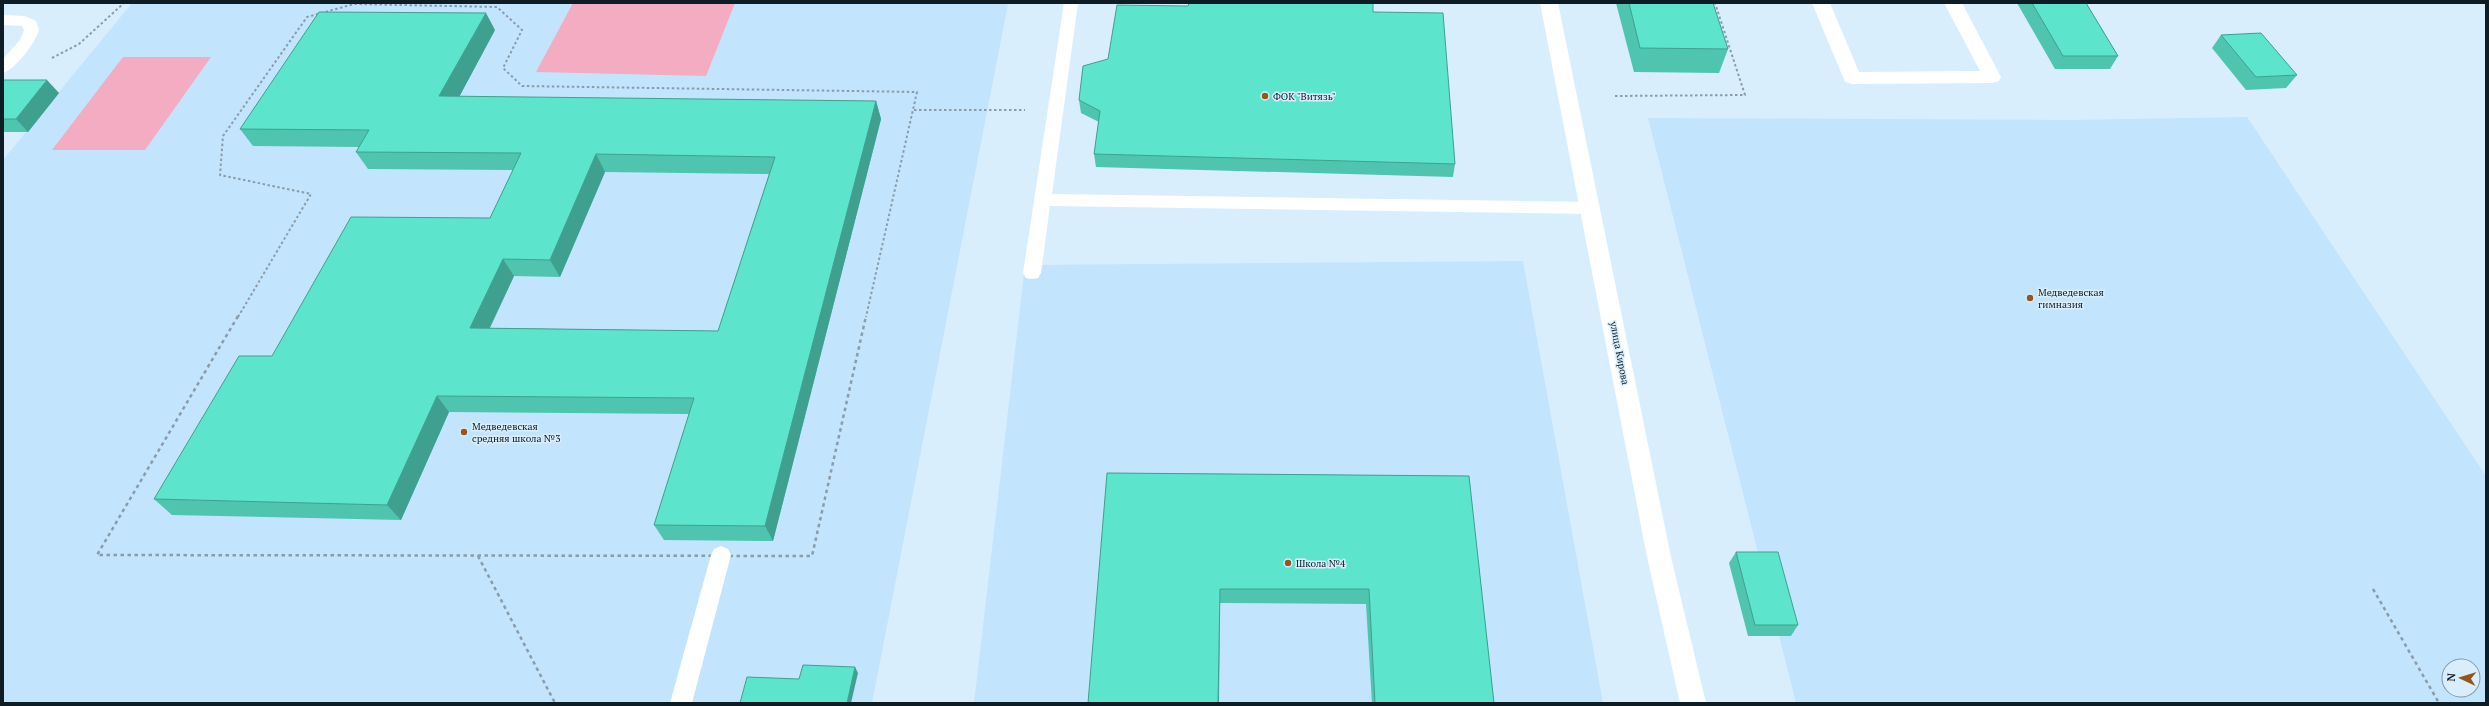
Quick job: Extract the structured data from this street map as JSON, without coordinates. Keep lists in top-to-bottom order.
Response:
{
  "streets": {
    "street": ["улица Кирова"]
  },
  "places": [
    "ФОК \"Витязь\"",
    "Медведевская гимназия",
    "Медведевская средняя школа №3",
    "Школа №4"
  ],
  "north": "left"
}
